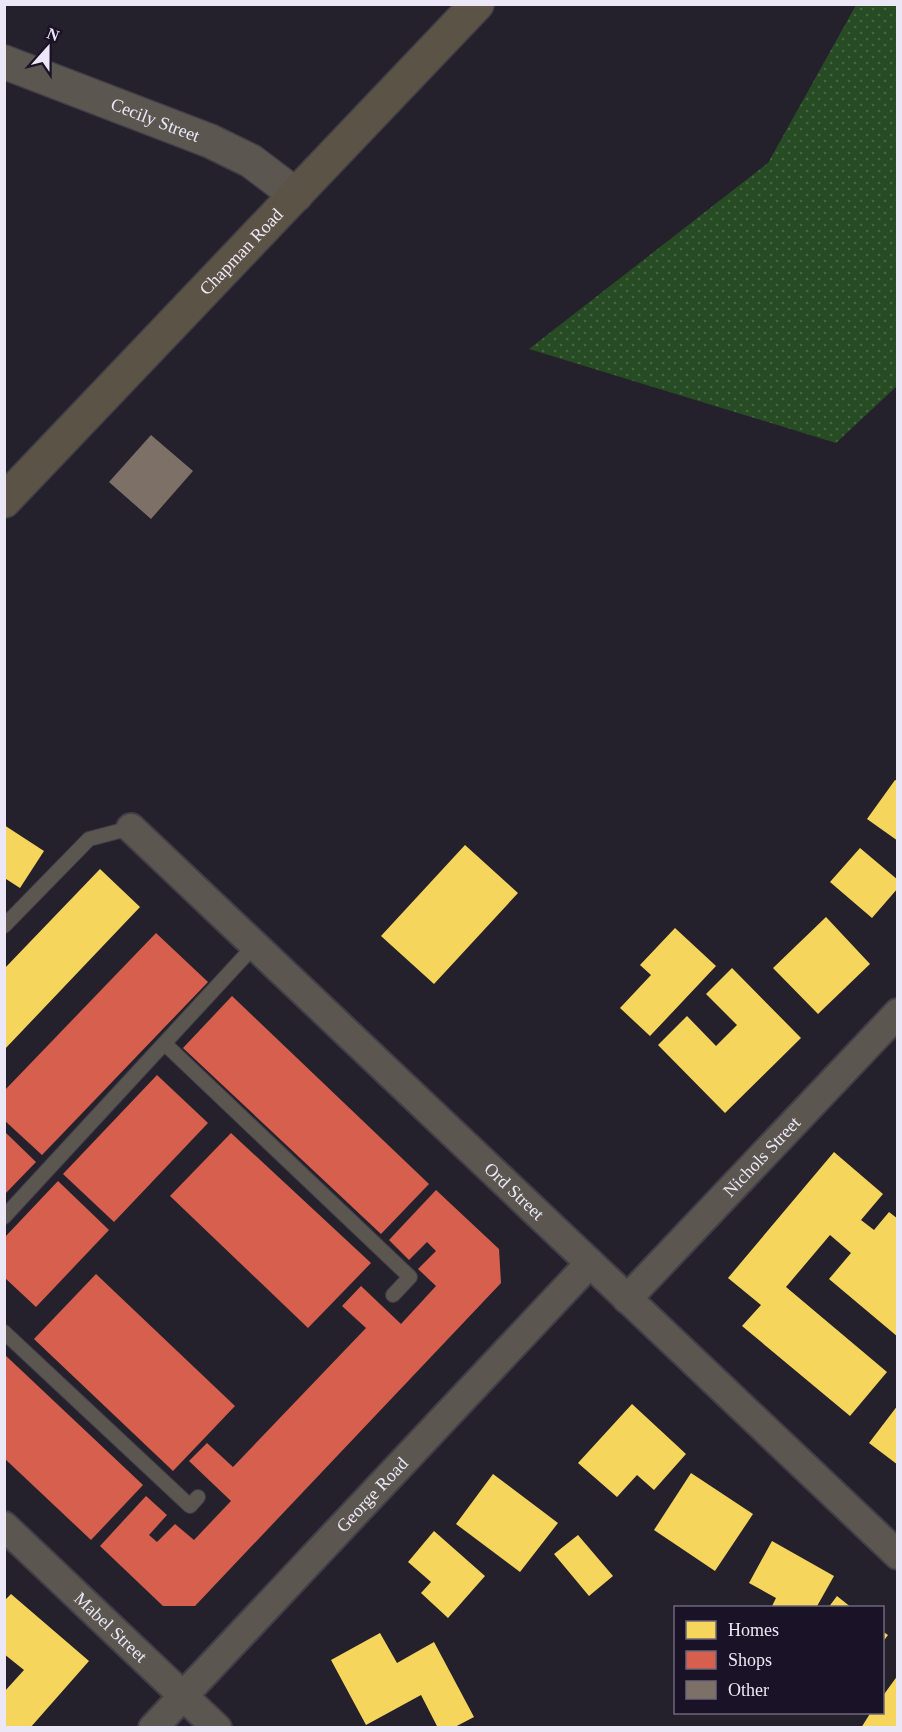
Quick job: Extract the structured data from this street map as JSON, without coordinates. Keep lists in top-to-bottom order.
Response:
{
  "streets": {
    "main road": ["Chapman Road"],
    "street": [
      "Cecily Street",
      "Nichols Street",
      "Ord Street",
      "George Road",
      "Mabel Street"
    ]
  },
  "crossings": [
    ["Cecily Street", "Chapman Road"],
    ["Nichols Street", "Ord Street"],
    ["Ord Street", "George Road"],
    ["George Road", "Mabel Street"]
  ],
  "legend": ["Homes", "Shops", "Other"],
  "north": "top"
}
